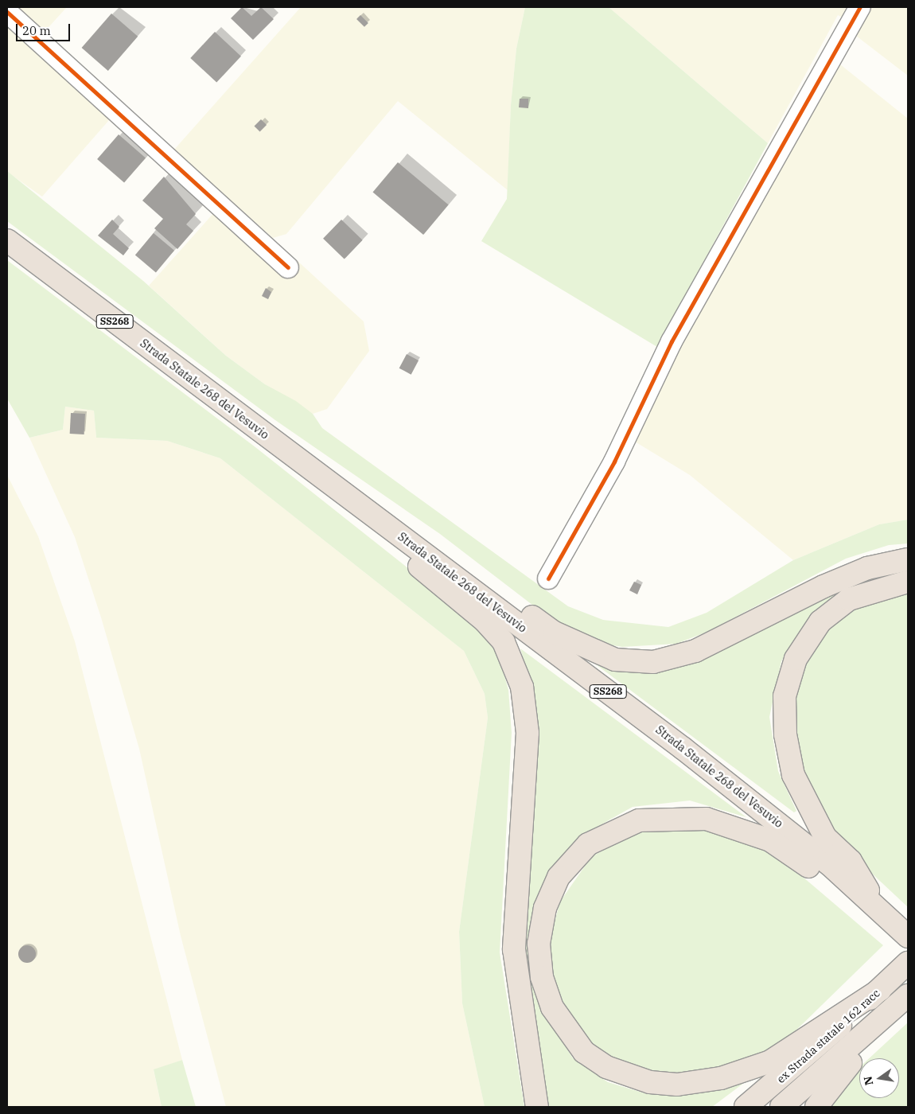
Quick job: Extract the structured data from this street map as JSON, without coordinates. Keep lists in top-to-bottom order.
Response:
{
  "streets": {
    "highway": ["SS268", "Strada Statale 268 del Vesuvio", "ex Strada statale 162 racc"]
  },
  "scale_bar": "20 m",
  "north": "left"
}
